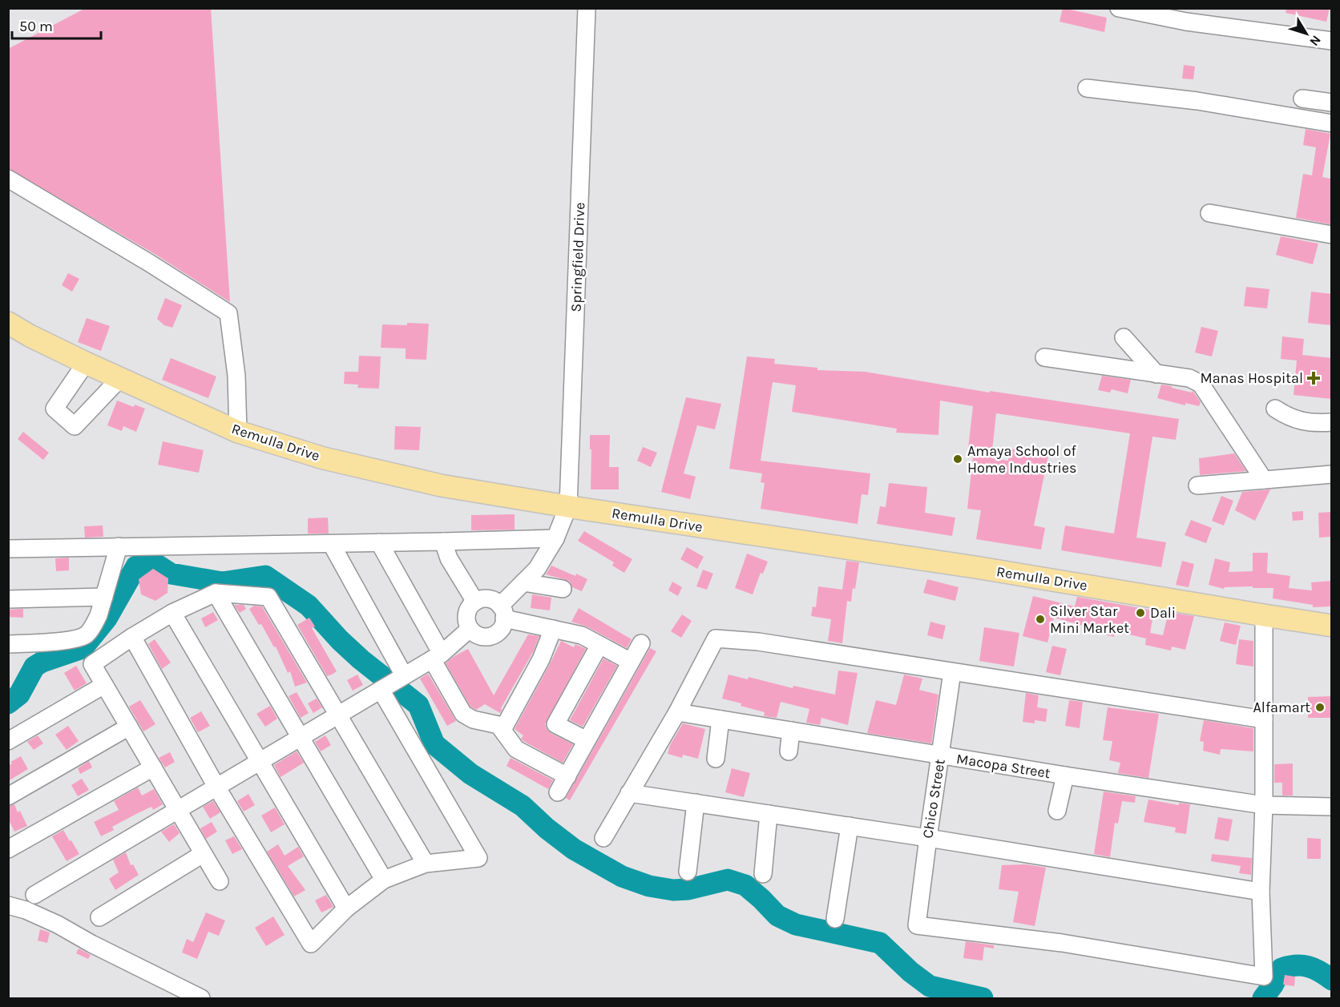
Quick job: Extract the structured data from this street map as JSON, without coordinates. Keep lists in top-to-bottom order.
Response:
{
  "streets": {
    "main road": ["Remulla Drive"],
    "street": ["Springfield Drive", "Macopa Street", "Chico Street"]
  },
  "crossings": [
    ["Springfield Drive", "Remulla Drive"],
    ["Macopa Street", "Chico Street"]
  ],
  "places": {
    "health": ["Manas Hospital"],
    "other": [
      "Amaya School of Home Industries",
      "Dali",
      "Silver Star Mini Market",
      "Alfamart"
    ]
  },
  "scale_bar": "50 m",
  "north": "bottom right"
}
